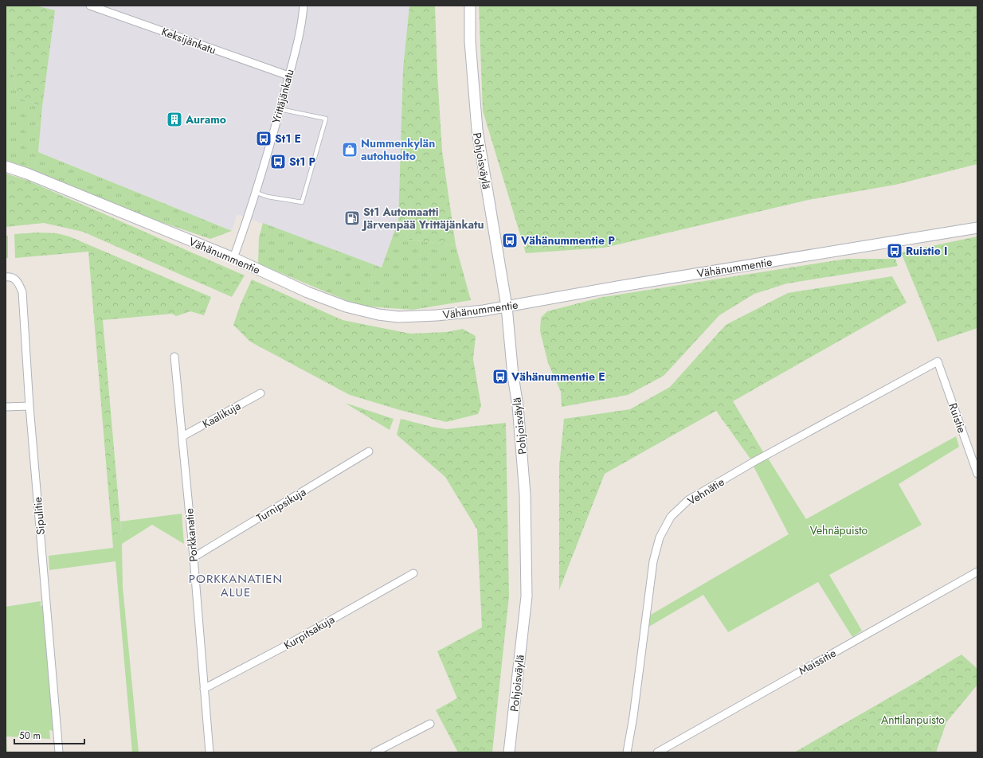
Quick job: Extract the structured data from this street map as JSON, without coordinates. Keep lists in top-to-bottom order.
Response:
{
  "streets": {
    "main road": ["Pohjoisväylä", "Vähänummentie"],
    "street": [
      "Keksijänkatu",
      "Yrittäjänkatu",
      "Kaalikuja",
      "Ruistie",
      "Vehnätie",
      "Turnipsikuja",
      "Sipulitie",
      "Porkkanatie",
      "Kurpitsakuja",
      "Maissitie"
    ]
  },
  "crossings": [
    ["Keksijänkatu", "Yrittäjänkatu"],
    ["Yrittäjänkatu", "Vähänummentie"],
    ["Pohjoisväylä", "Vähänummentie"],
    ["Kaalikuja", "Porkkanatie"],
    ["Ruistie", "Vehnätie"],
    ["Turnipsikuja", "Porkkanatie"],
    ["Porkkanatie", "Kurpitsakuja"]
  ],
  "districts": ["PORKKANATIEN ALUE"],
  "parks": ["Vehnäpuisto", "Anttilanpuisto"],
  "places": {
    "building": ["Auramo"],
    "bus stop": [
      "St1 E",
      "St1 P",
      "Vähänummentie P",
      "Ruistie I",
      "Vähänummentie E"
    ],
    "shop": ["Nummenkylän autohuolto"],
    "fuel station": ["St1 Automaatti Järvenpää Yrittäjänkatu"]
  },
  "scale_bar": "50 m"
}
